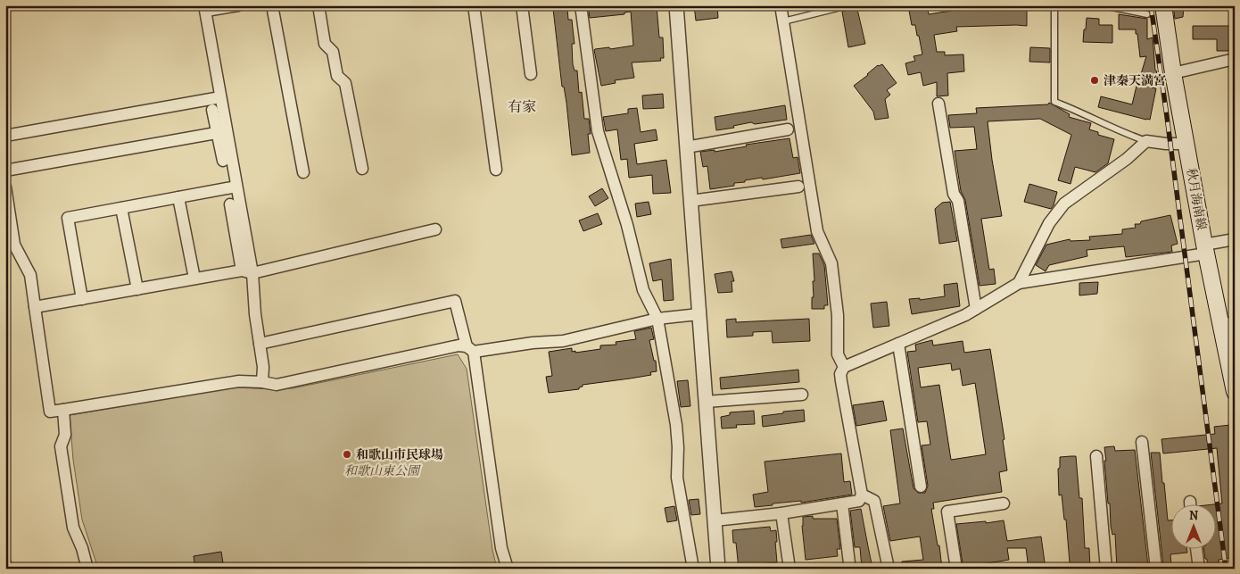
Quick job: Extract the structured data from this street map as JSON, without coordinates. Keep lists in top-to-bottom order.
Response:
{
  "streets": {
    "main road": ["秋月海南線"]
  },
  "districts": ["有家"],
  "parks": ["和歌山東公園"],
  "places": ["津秦天満宮", "和歌山市民球場"],
  "north": "top"
}
